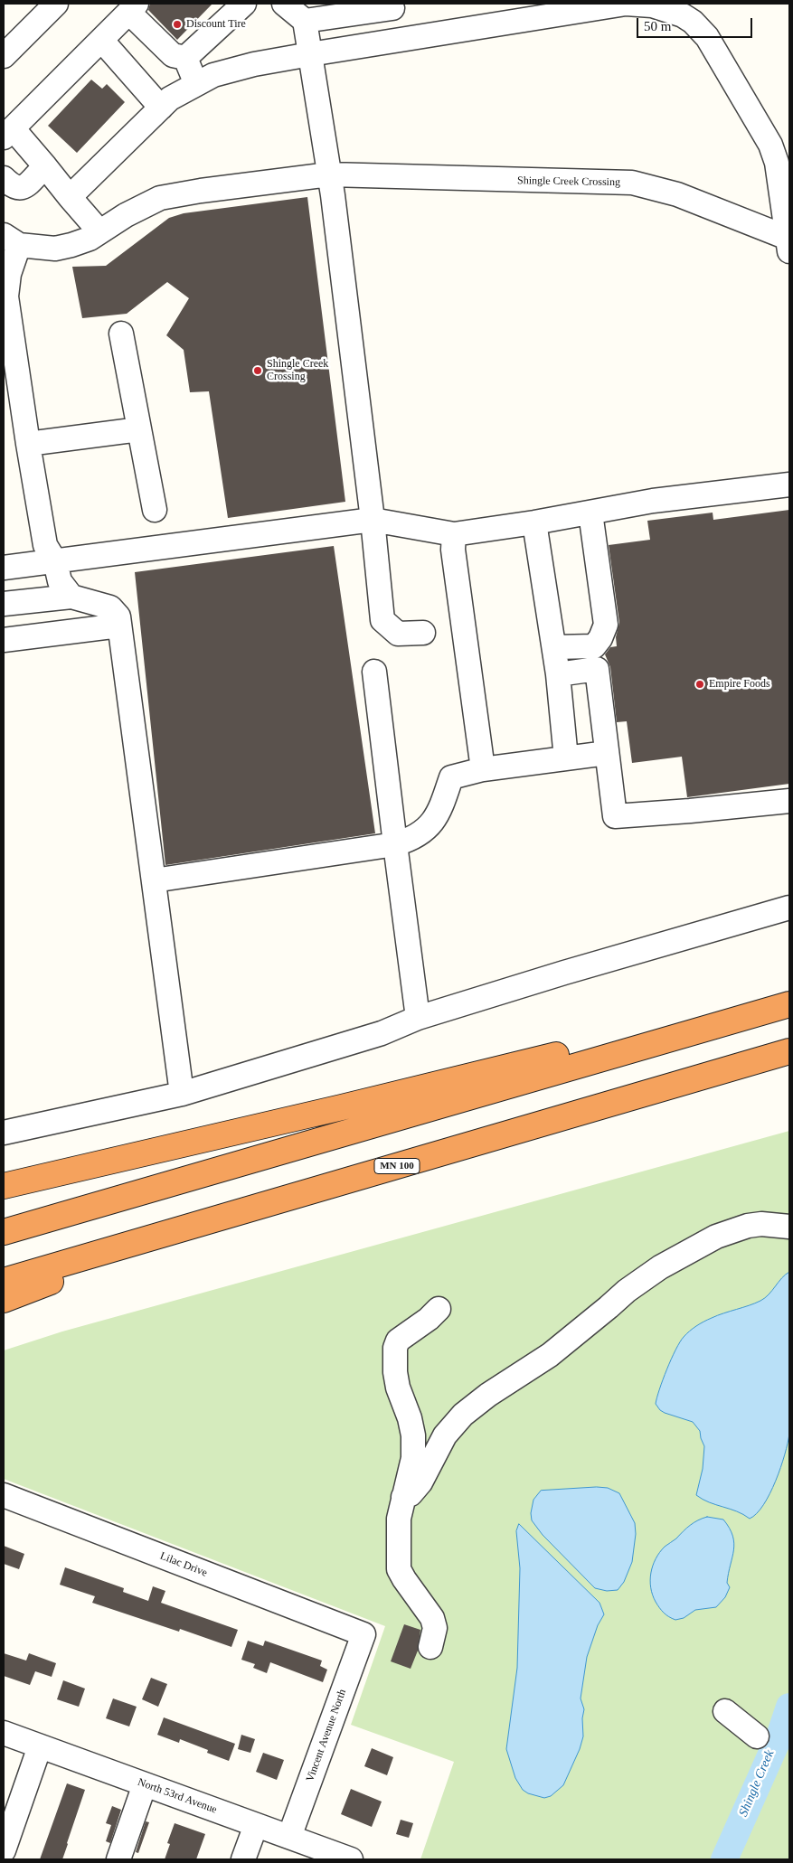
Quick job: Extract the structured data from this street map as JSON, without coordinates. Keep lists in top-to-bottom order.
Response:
{
  "streets": {
    "highway": ["MN 100"],
    "street": [
      "Shingle Creek Crossing",
      "Lilac Drive",
      "Vincent Avenue North",
      "North 53rd Avenue"
    ]
  },
  "crossings": [
    ["Lilac Drive", "Vincent Avenue North"],
    ["Vincent Avenue North", "North 53rd Avenue"]
  ],
  "water": ["Shingle Creek"],
  "places": ["Discount Tire", "Shingle Creek Crossing", "Empire Foods"],
  "scale_bar": "50 m"
}
